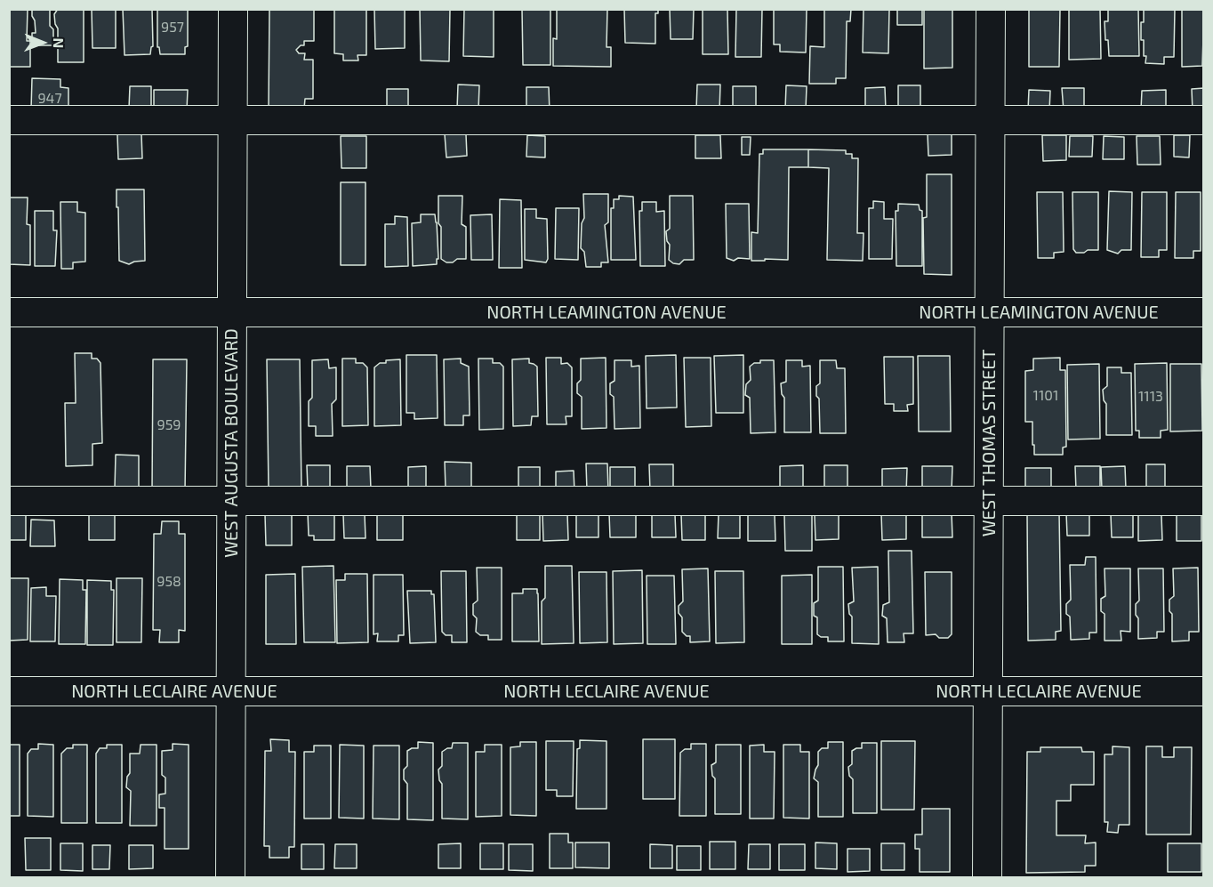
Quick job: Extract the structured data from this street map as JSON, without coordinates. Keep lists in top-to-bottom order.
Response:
{
  "streets": {
    "street": [
      "NORTH LEAMINGTON AVENUE",
      "WEST AUGUSTA BOULEVARD",
      "WEST THOMAS STREET",
      "NORTH LECLAIRE AVENUE"
    ]
  },
  "crossings": [
    ["NORTH LEAMINGTON AVENUE", "WEST AUGUSTA BOULEVARD"],
    ["NORTH LEAMINGTON AVENUE", "WEST THOMAS STREET"],
    ["WEST AUGUSTA BOULEVARD", "NORTH LECLAIRE AVENUE"],
    ["WEST THOMAS STREET", "NORTH LECLAIRE AVENUE"]
  ],
  "house_numbers": [
    "957",
    "947",
    "1101",
    "1113",
    "959",
    "958"
  ],
  "north": "right"
}
